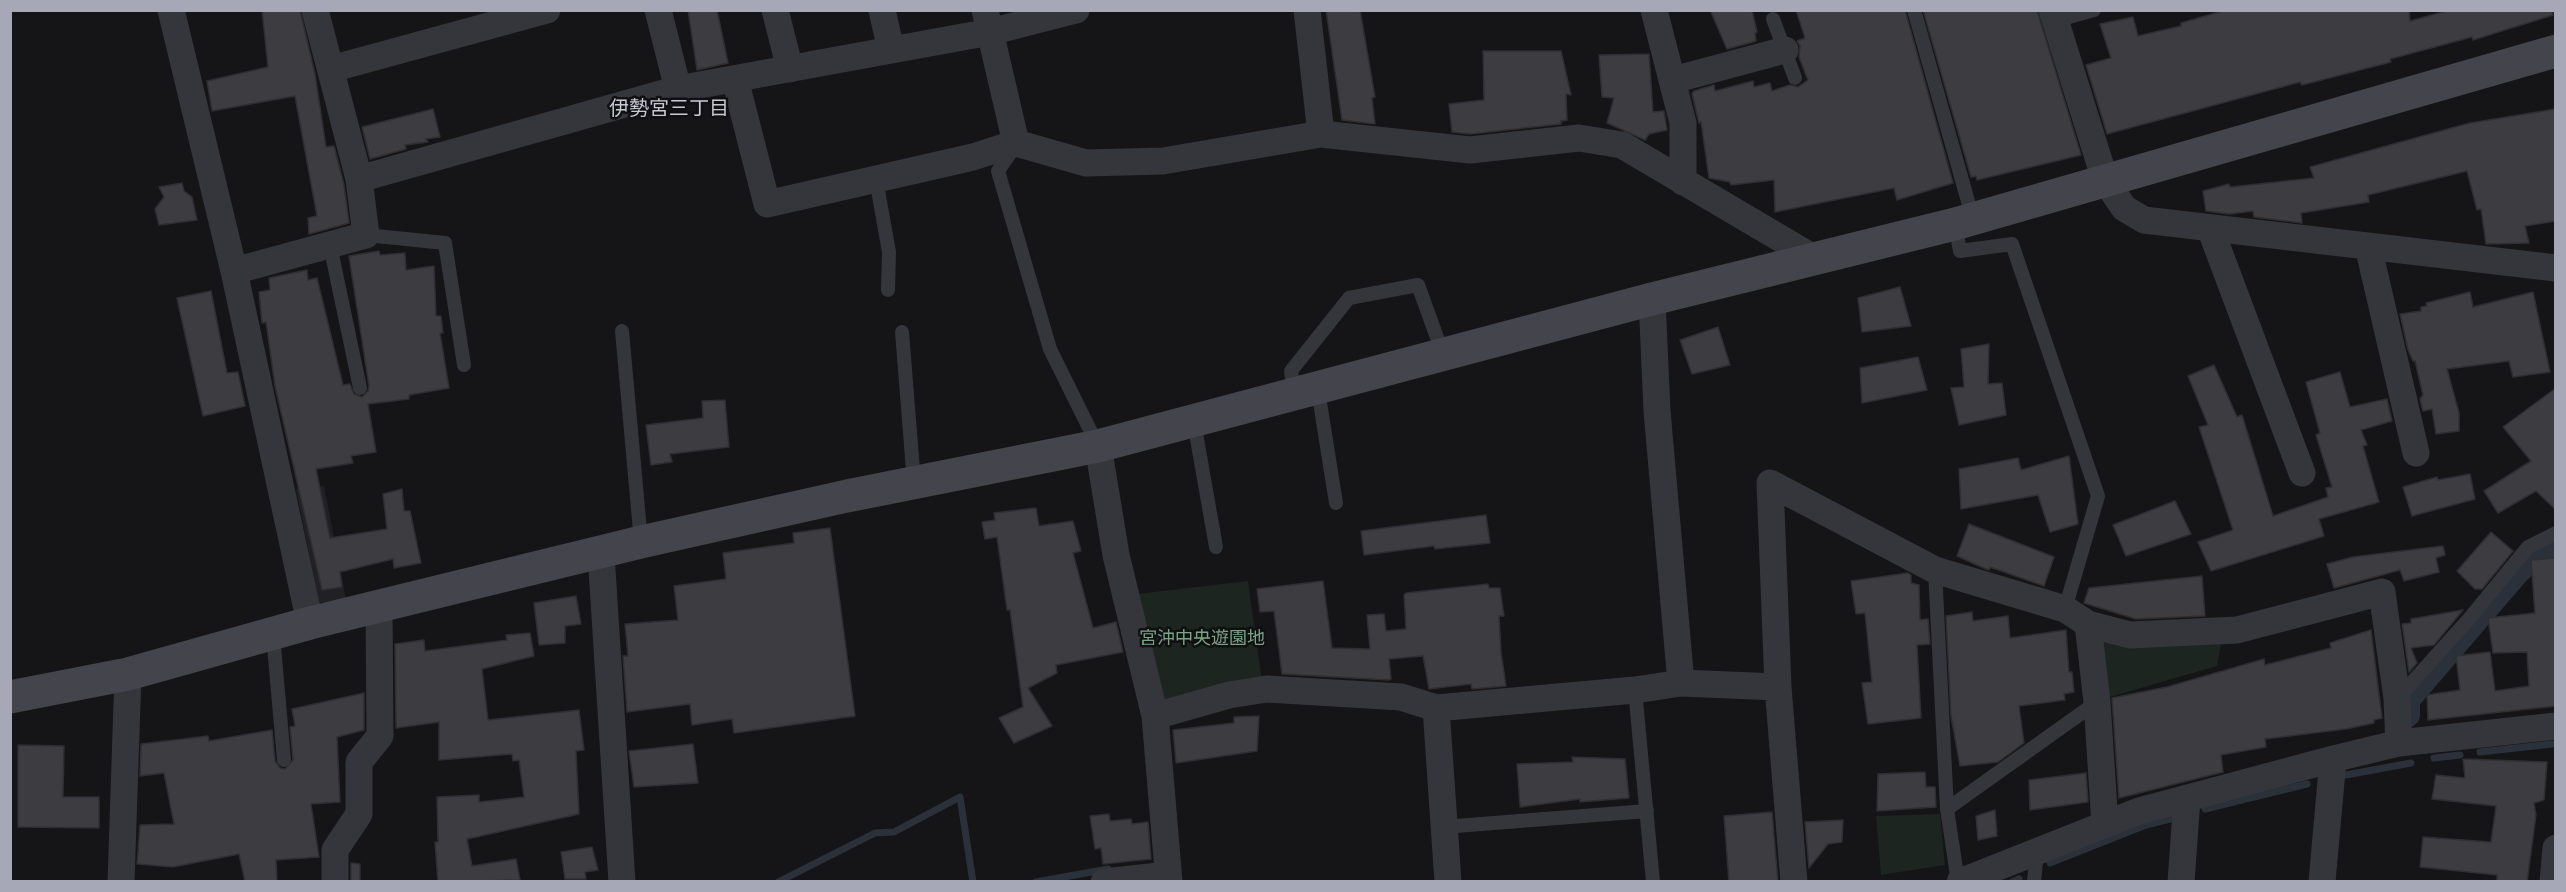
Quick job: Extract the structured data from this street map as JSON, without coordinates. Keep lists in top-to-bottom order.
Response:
{
  "districts": ["伊勢宮三丁目"],
  "parks": ["宮沖中央遊園地"]
}
